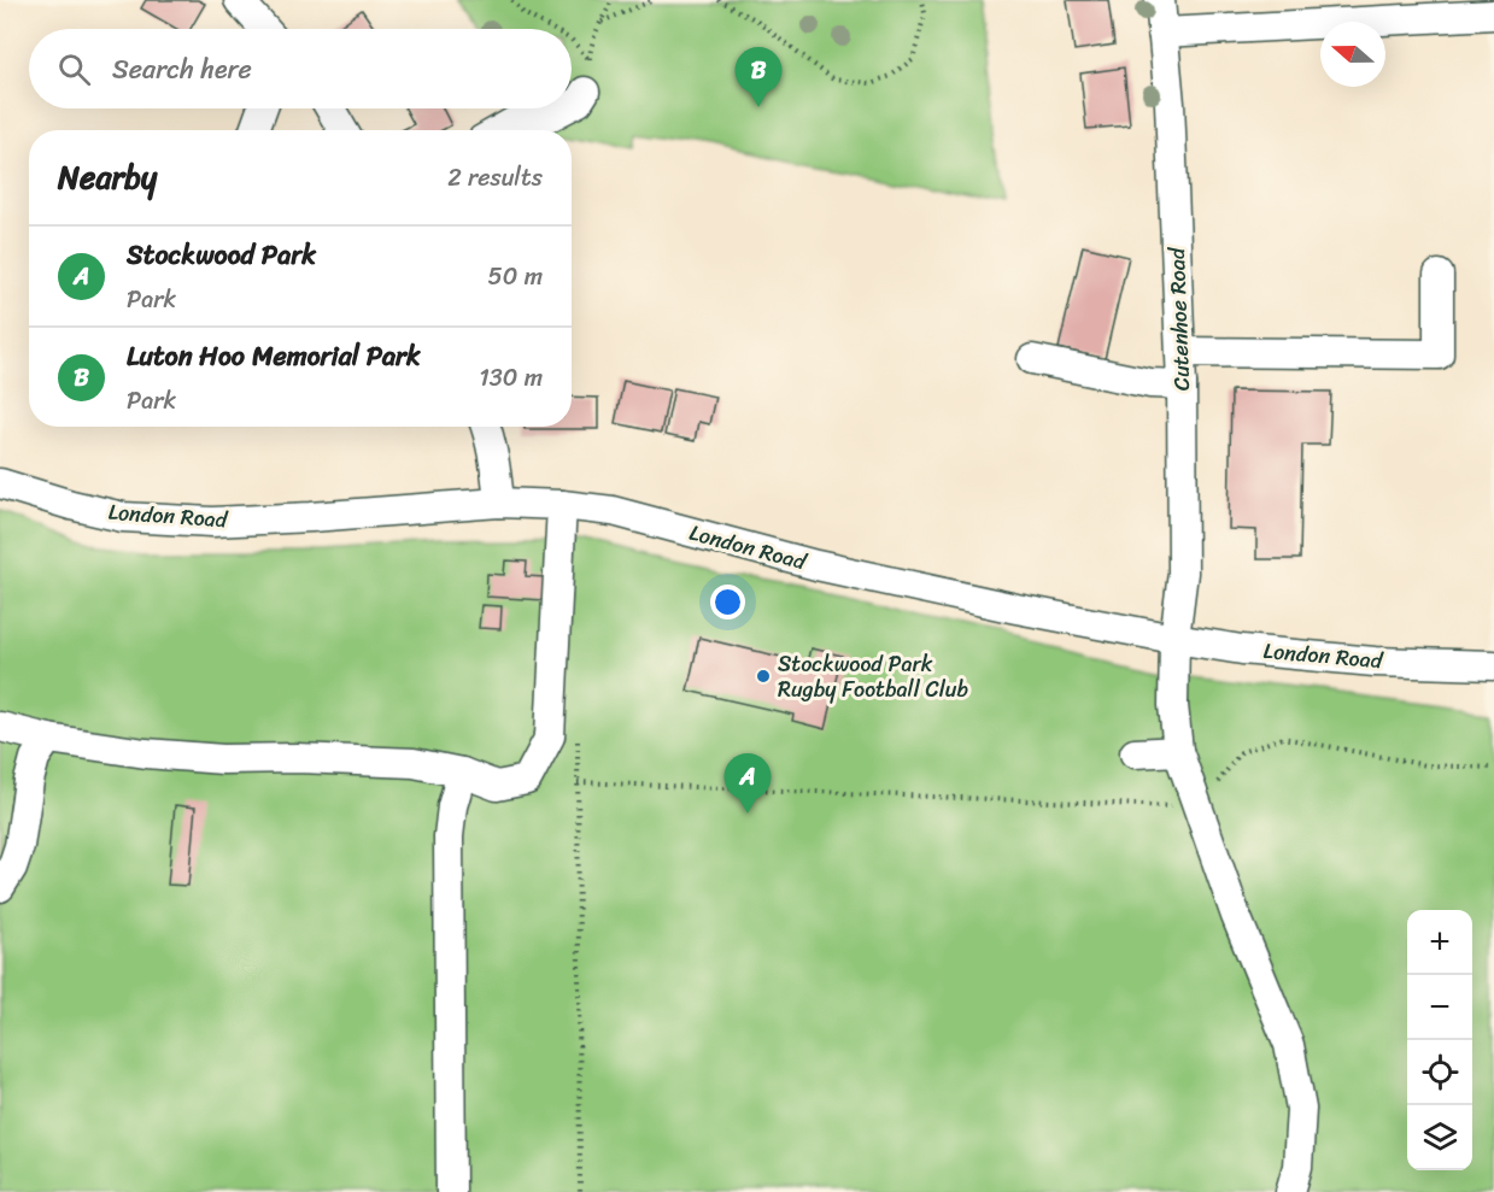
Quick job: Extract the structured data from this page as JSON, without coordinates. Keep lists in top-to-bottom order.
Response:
{
  "streets": {
    "street": ["Cutenhoe Road", "London Road"]
  },
  "crossings": [
    ["Cutenhoe Road", "London Road"]
  ],
  "places": ["Stockwood Park Rugby Football Club"],
  "north": "left",
  "page": {
    "search": "Search here",
    "pins": ["B", "A"],
    "heading": ["Nearby", "2 results"],
    "list": [
      {
        "mark": "A",
        "name": "Stockwood Park",
        "note": "Park",
        "value": "50 m"
      },
      {
        "mark": "B",
        "name": "Luton Hoo Memorial Park",
        "note": "Park",
        "value": "130 m"
      }
    ],
    "map_buttons": ["+", "−"]
  }
}
